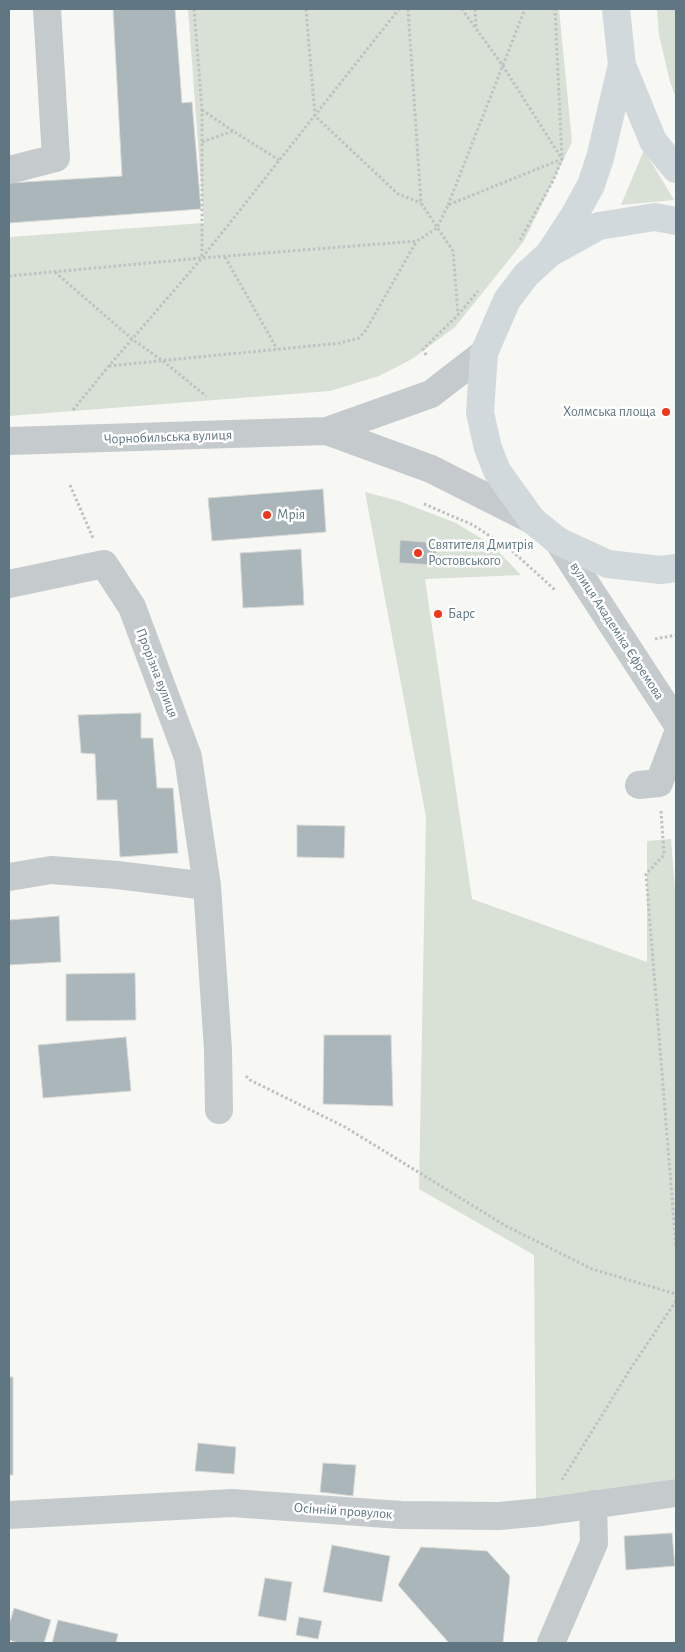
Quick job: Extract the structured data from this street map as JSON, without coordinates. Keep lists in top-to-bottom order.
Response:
{
  "streets": {
    "street": [
      "Чорнобильська вулиця",
      "вулиця Академіка Єфремова",
      "Прорізна вулиця",
      "Осінній провулок"
    ]
  },
  "places": [
    "Холмська площа",
    "Мрія",
    "Святителя Дмитрія Ростовського",
    "Барс"
  ]
}
